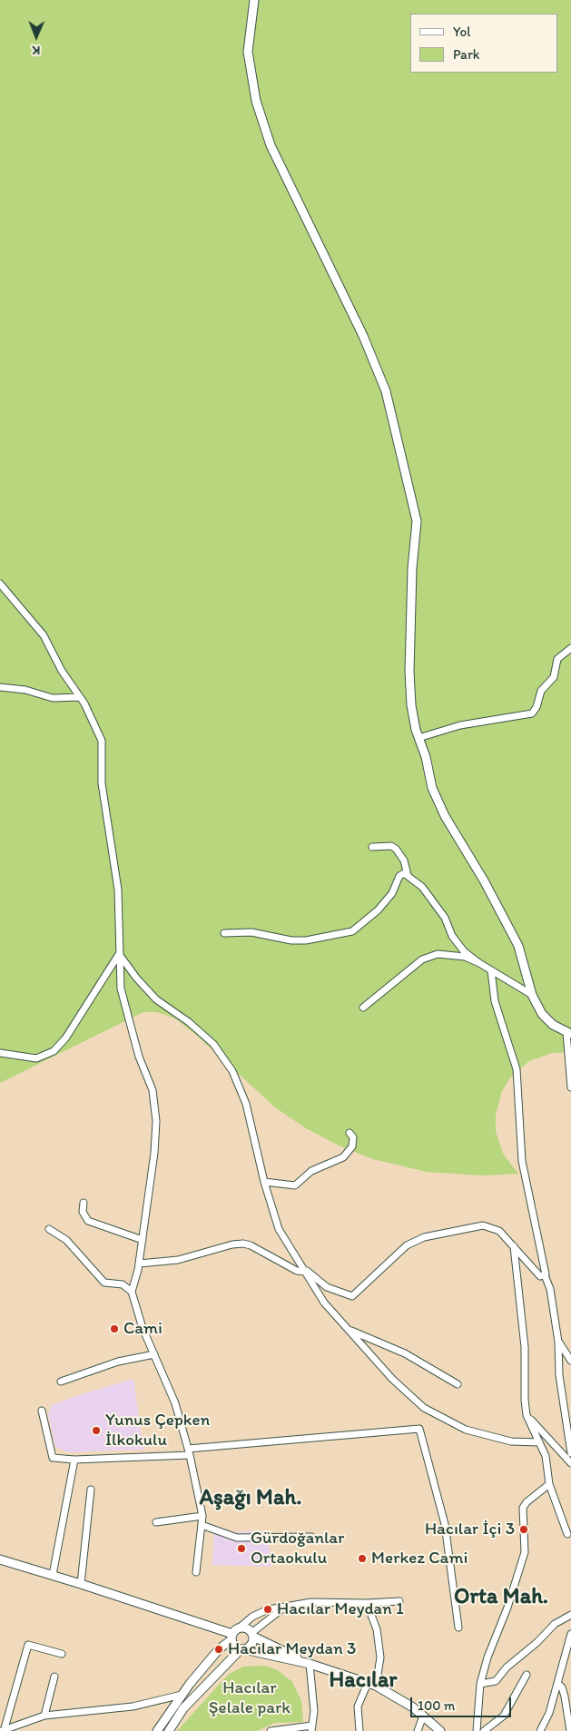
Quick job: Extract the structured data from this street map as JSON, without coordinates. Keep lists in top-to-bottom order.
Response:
{
  "districts": ["Aşağı Mah.", "Orta Mah.", "Hacılar"],
  "parks": ["Hacılar Şelale park"],
  "places": [
    "Cami",
    "Yunus Çepken İlkokulu",
    "Hacılar İçi 3",
    "Gürdoğanlar Ortaokulu",
    "Merkez Cami",
    "Hacılar Meydan 1",
    "Hacılar Meydan 3"
  ],
  "legend": ["Yol", "Park"],
  "scale_bar": "100 m",
  "north": "bottom"
}
